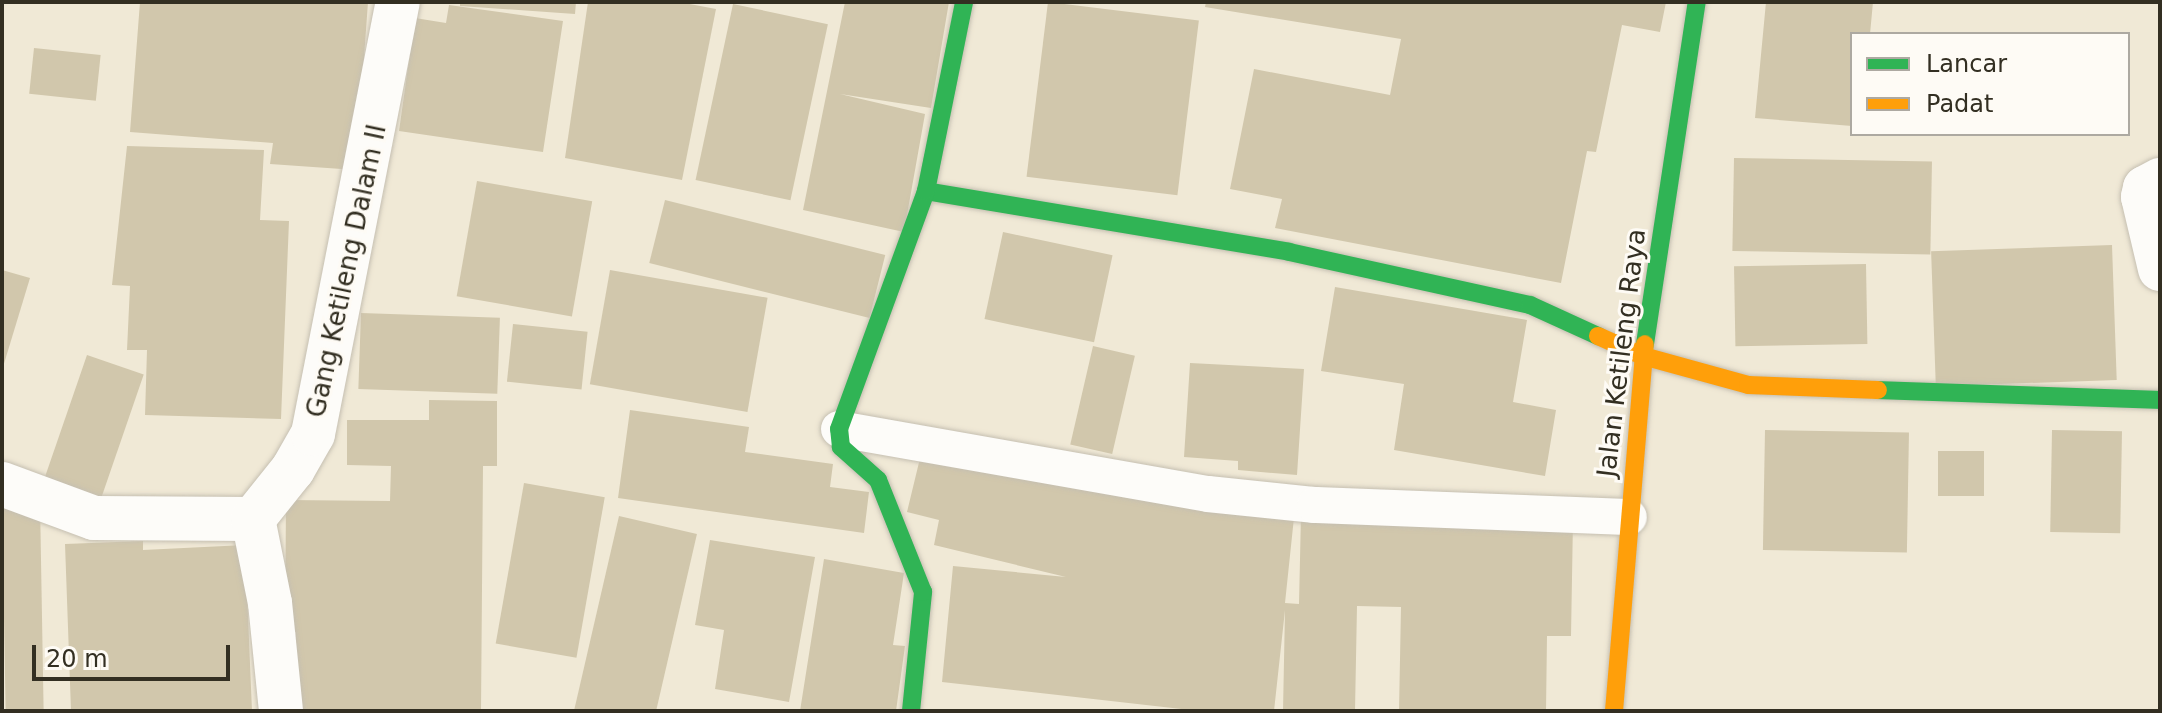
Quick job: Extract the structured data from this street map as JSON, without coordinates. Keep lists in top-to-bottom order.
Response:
{
  "streets": {
    "street": ["Gang Ketileng Dalam II", "Jalan Ketileng Raya"]
  },
  "legend": ["Lancar", "Padat"],
  "scale_bar": "20 m"
}
